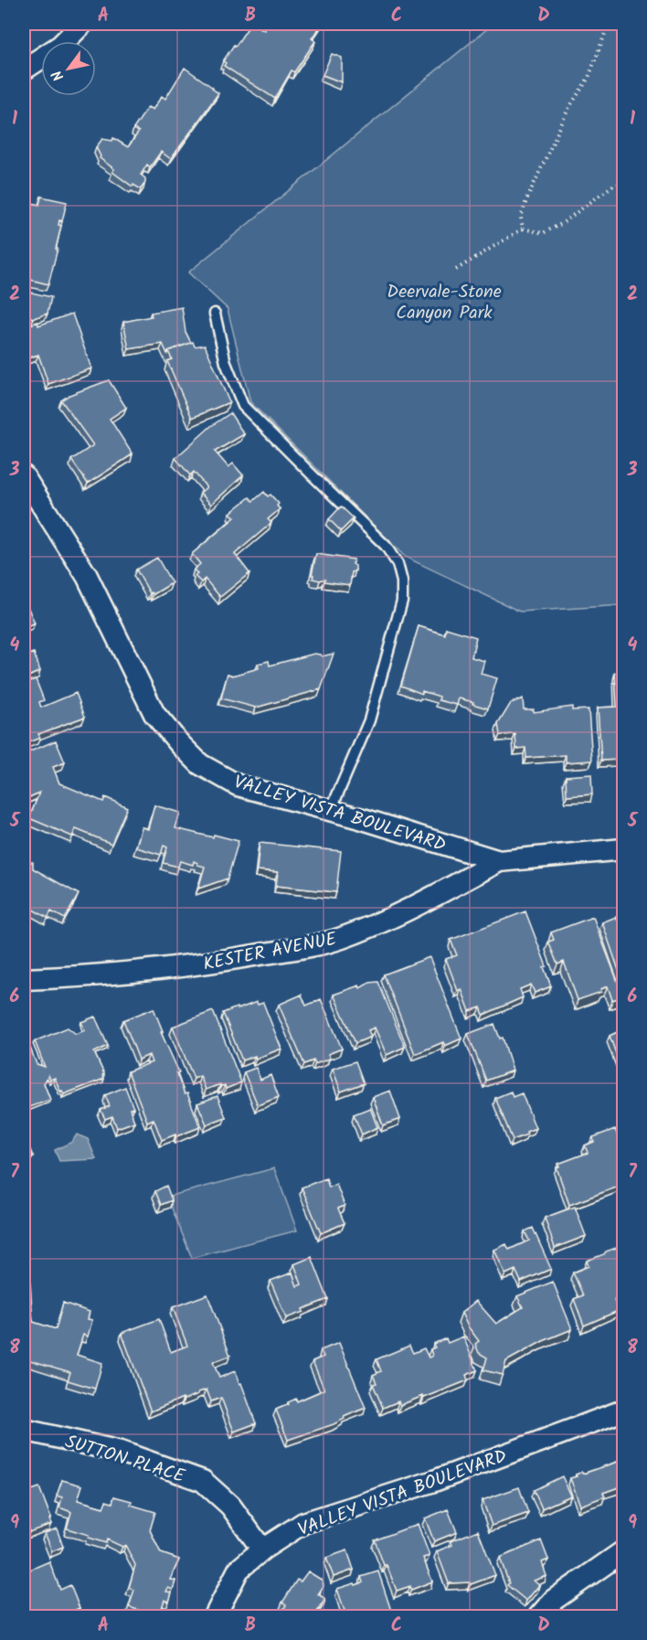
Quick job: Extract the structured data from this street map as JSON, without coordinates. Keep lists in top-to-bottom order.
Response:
{
  "streets": {
    "street": ["VALLEY VISTA BOULEVARD", "KESTER AVENUE", "SUTTON PLACE"]
  },
  "crossings": [
    ["VALLEY VISTA BOULEVARD", "KESTER AVENUE"],
    ["VALLEY VISTA BOULEVARD", "SUTTON PLACE"]
  ],
  "parks": ["Deervale-Stone Canyon Park"],
  "north": "bottom left",
  "grid": {
    "columns": [
      "A",
      "B",
      "C",
      "D"
    ],
    "rows": [
      "1",
      "2",
      "3",
      "4",
      "5",
      "6",
      "7",
      "8",
      "9"
    ]
  }
}
